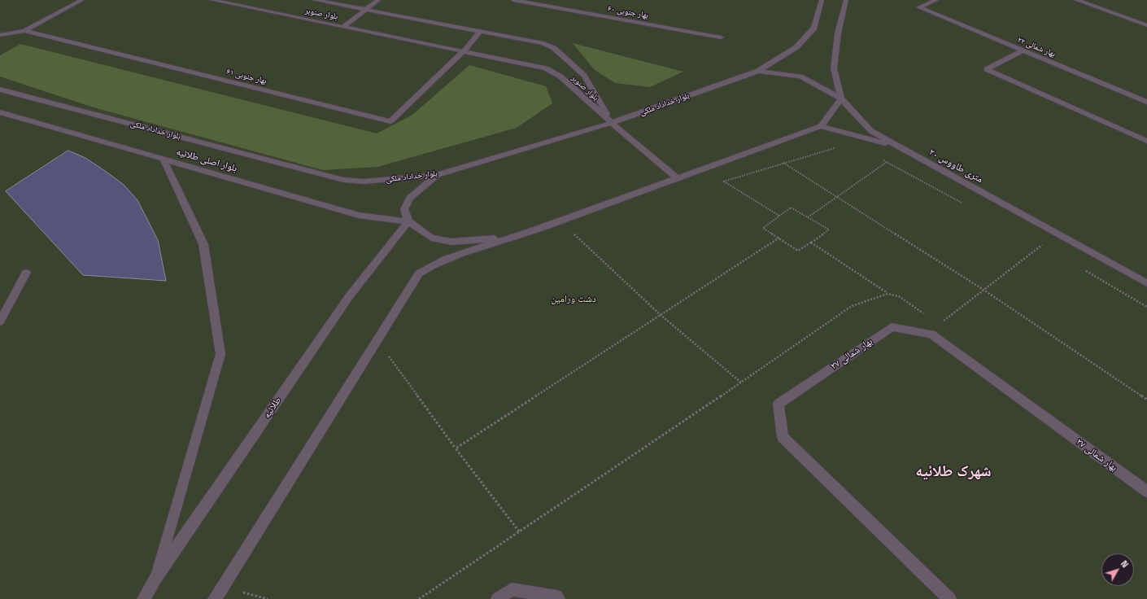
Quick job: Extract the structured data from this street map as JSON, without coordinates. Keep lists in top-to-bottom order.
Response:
{
  "streets": {
    "street": [
      "بهار جنوبی ۶۰",
      "بلوار صنوبر",
      "بهار شمالی ۲۲",
      "بهار جنوبی ۶۱",
      "بلوار خداداد ملکی",
      "بلوار اصلی طلائیه",
      "۲۰ متری طاووس",
      "بهار شمالی ۲۷",
      "طلائیه"
    ]
  },
  "crossings": [
    ["بلوار صنوبر", "بهار جنوبی ۶۱"],
    ["بلوار صنوبر", "بلوار خداداد ملکی"],
    ["بلوار خداداد ملکی", "۲۰ متری طاووس"],
    ["بلوار اصلی طلائیه", "طلائیه"]
  ],
  "districts": ["شهرک طلائیه"],
  "parks": ["دشت ورامین"],
  "north": "top right"
}
